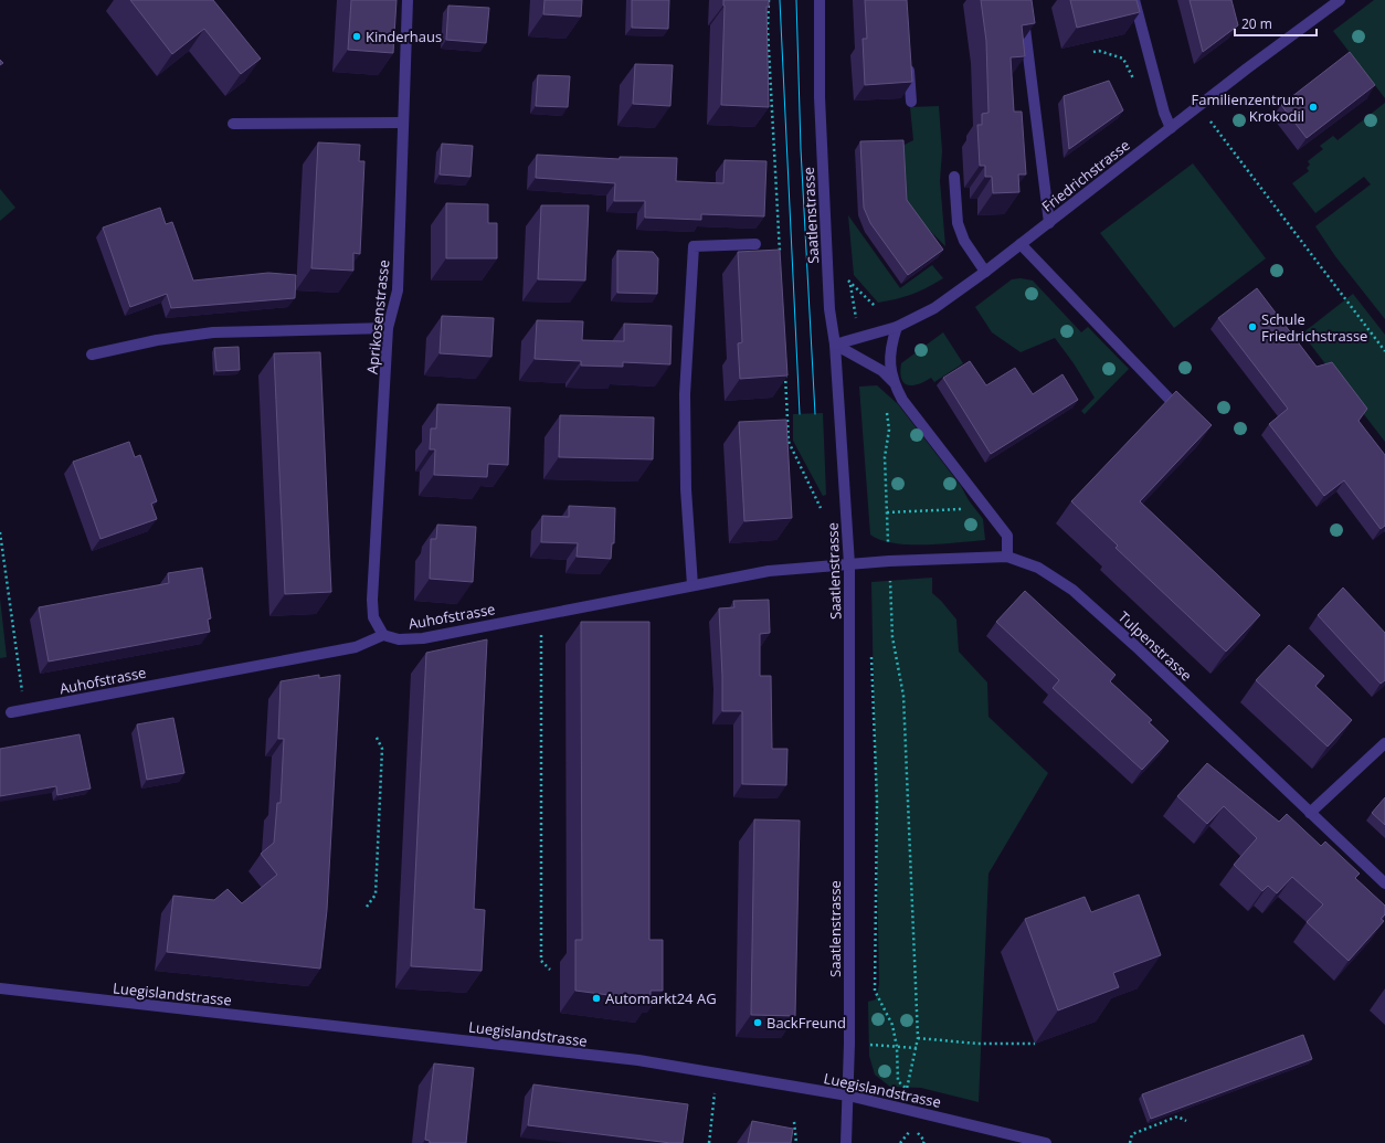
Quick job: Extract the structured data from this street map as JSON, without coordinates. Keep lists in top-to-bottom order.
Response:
{
  "streets": {
    "street": [
      "Friedrichstrasse",
      "Saatlenstrasse",
      "Aprikosenstrasse",
      "Auhofstrasse",
      "Tulpenstrasse",
      "Luegislandstrasse"
    ]
  },
  "crossings": [
    ["Friedrichstrasse", "Saatlenstrasse"],
    ["Saatlenstrasse", "Auhofstrasse"],
    ["Saatlenstrasse", "Tulpenstrasse"],
    ["Saatlenstrasse", "Luegislandstrasse"],
    ["Aprikosenstrasse", "Auhofstrasse"],
    ["Auhofstrasse", "Tulpenstrasse"]
  ],
  "places": [
    "Kinderhaus",
    "Familienzentrum Krokodil",
    "Schule Friedrichstrasse",
    "Automarkt24 AG",
    "BackFreund"
  ],
  "scale_bar": "20 m"
}
